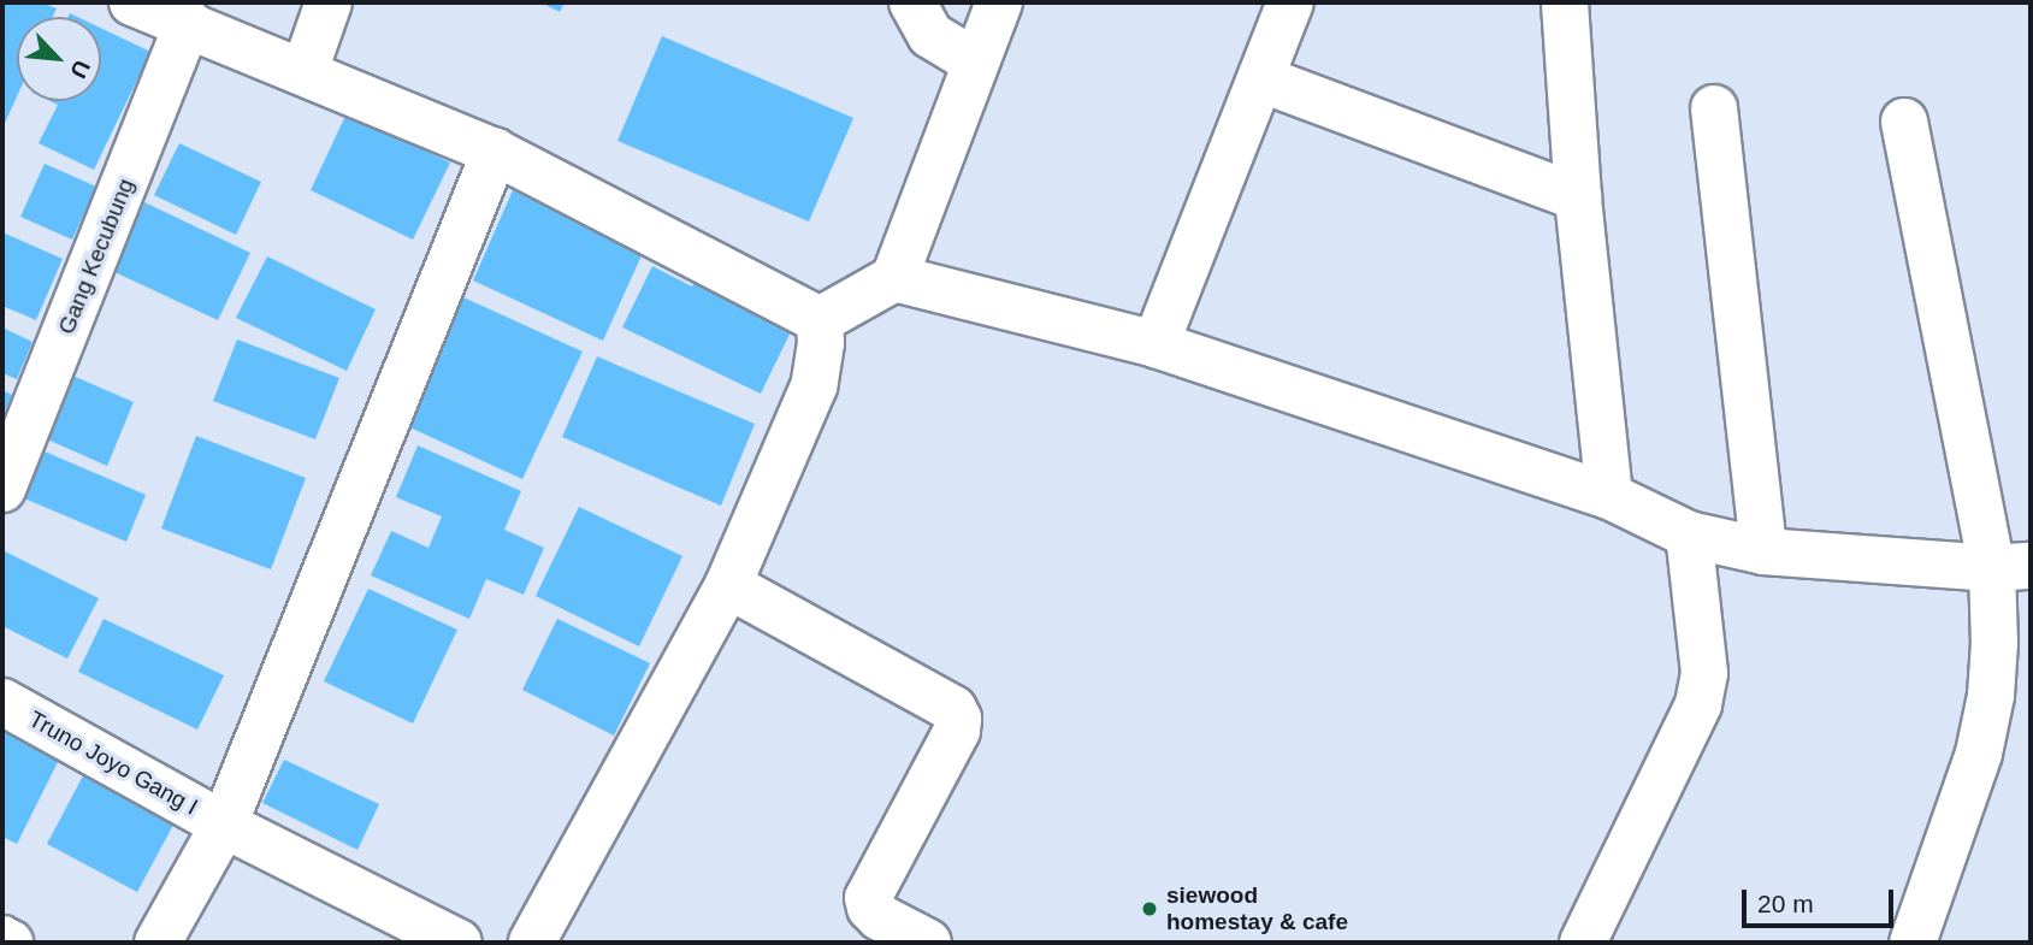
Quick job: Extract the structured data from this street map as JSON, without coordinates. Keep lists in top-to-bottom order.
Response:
{
  "streets": {
    "street": ["Gang Kecubung", "Truno Joyo Gang I"]
  },
  "places": ["siewood homestay & cafe"],
  "scale_bar": "20 m",
  "north": "bottom right"
}
